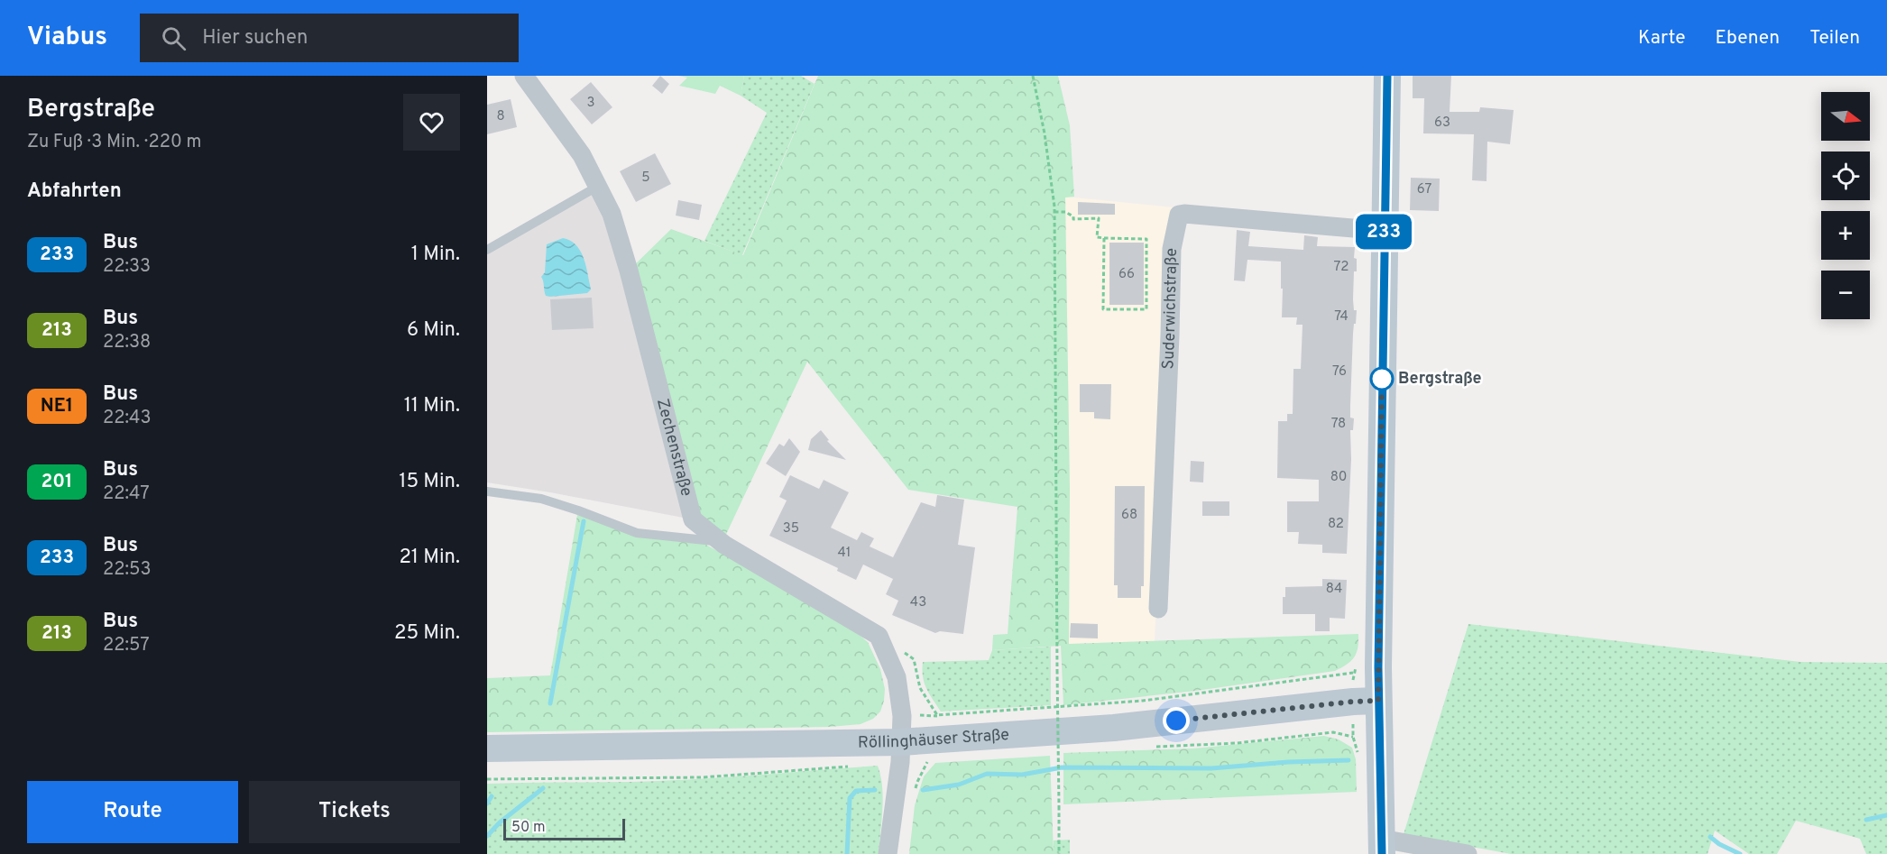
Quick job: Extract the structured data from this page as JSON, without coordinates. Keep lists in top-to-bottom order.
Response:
{
  "streets": {
    "main road": ["Röllinghäuser Straße"],
    "street": ["Suderwichstraße", "Zechenstraße"]
  },
  "places": ["Bergstraße"],
  "lines": ["bus line 233"],
  "house_numbers": [
    "3",
    "8",
    "63",
    "5",
    "67",
    "72",
    "66",
    "74",
    "76",
    "78",
    "80",
    "68",
    "82",
    "35",
    "41",
    "84",
    "43"
  ],
  "scale_bar": "50 m",
  "north": "right",
  "page": {
    "header": "Viabus",
    "search": "Hier suchen",
    "nav": ["Karte", "Ebenen", "Teilen"],
    "heading": [
      ["Bergstraße", "Zu Fuß · 3 Min. · 220 m"],
      "Abfahrten"
    ],
    "on_map": "233",
    "map_buttons": ["+", "−"],
    "list": [
      {
        "mark": "233",
        "name": "Bus",
        "note": "22:33",
        "value": "1 Min."
      },
      {
        "mark": "213",
        "name": "Bus",
        "note": "22:38",
        "value": "6 Min."
      },
      {
        "mark": "NE1",
        "name": "Bus",
        "note": "22:43",
        "value": "11 Min."
      },
      {
        "mark": "201",
        "name": "Bus",
        "note": "22:47",
        "value": "15 Min."
      },
      {
        "mark": "233",
        "name": "Bus",
        "note": "22:53",
        "value": "21 Min."
      },
      {
        "mark": "213",
        "name": "Bus",
        "note": "22:57",
        "value": "25 Min."
      }
    ],
    "buttons": ["Route", "Tickets"],
    "scale": "50 m"
  }
}
